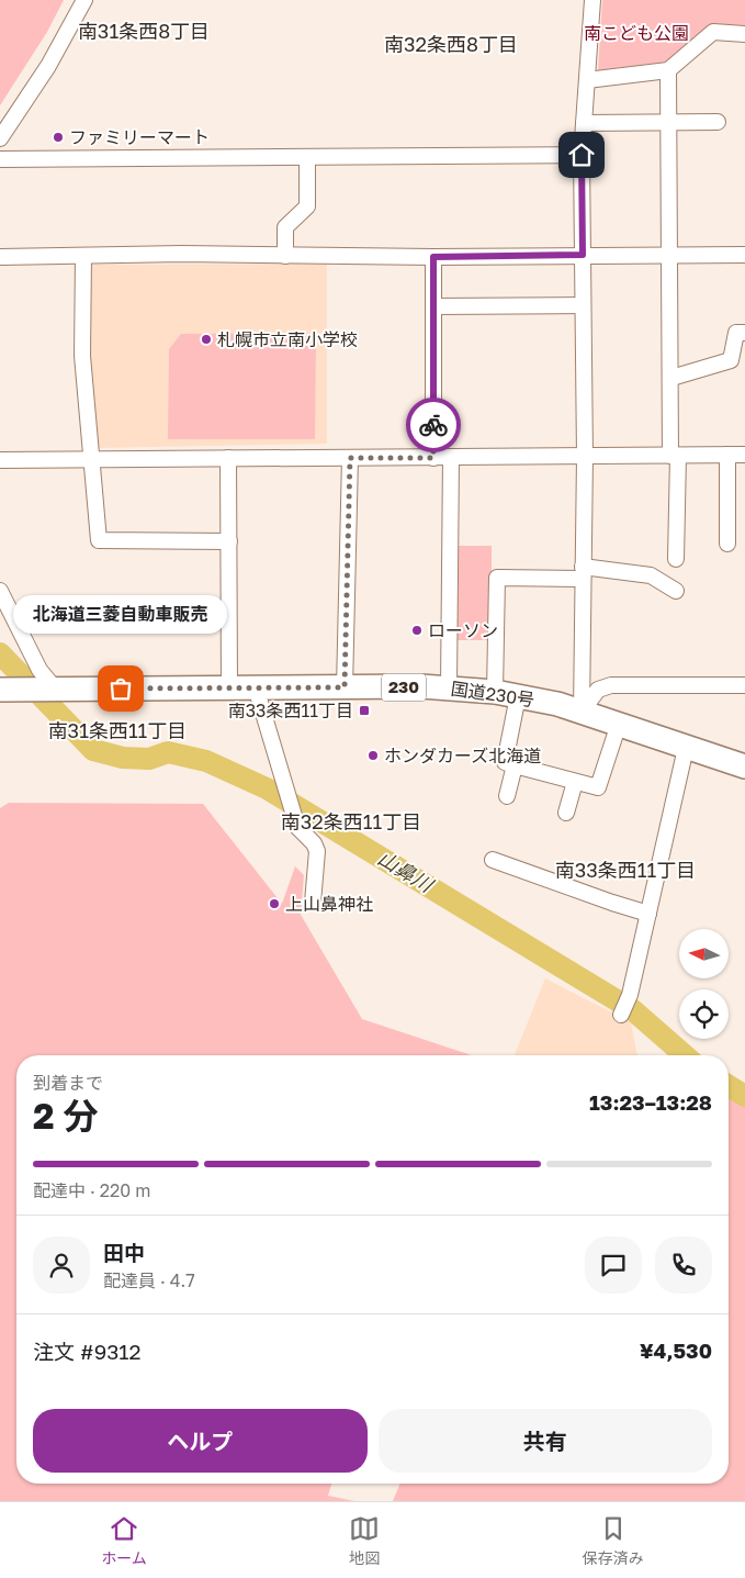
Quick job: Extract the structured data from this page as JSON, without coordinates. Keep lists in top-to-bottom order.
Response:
{
  "streets": {
    "highway": ["230", "国道230号"]
  },
  "districts": [
    "南31条西8丁目",
    "南32条西8丁目",
    "南31条西11丁目",
    "南32条西11丁目",
    "南33条西11丁目"
  ],
  "water": ["山鼻川"],
  "parks": ["南こども公園"],
  "places": {
    "other": [
      "ファミリーマート",
      "札幌市立南小学校",
      "ローソン",
      "北海道三菱自動車販売",
      "ホンダカーズ北海道",
      "上山鼻神社"
    ],
    "transit": ["南33条西11丁目"]
  },
  "north": "left",
  "page": {
    "bubble": "北海道三菱自動車販売",
    "heading": ["2 分", "到着まで", "13:23–13:28"],
    "panel": [
      "田中",
      "配達員 · 4.7",
      "注文 #9312",
      "¥4,530"
    ],
    "bar": "配達中 · 220 m",
    "buttons": ["ヘルプ", "共有"],
    "tabs": ["ホーム", "地図", "保存済み"]
  }
}
